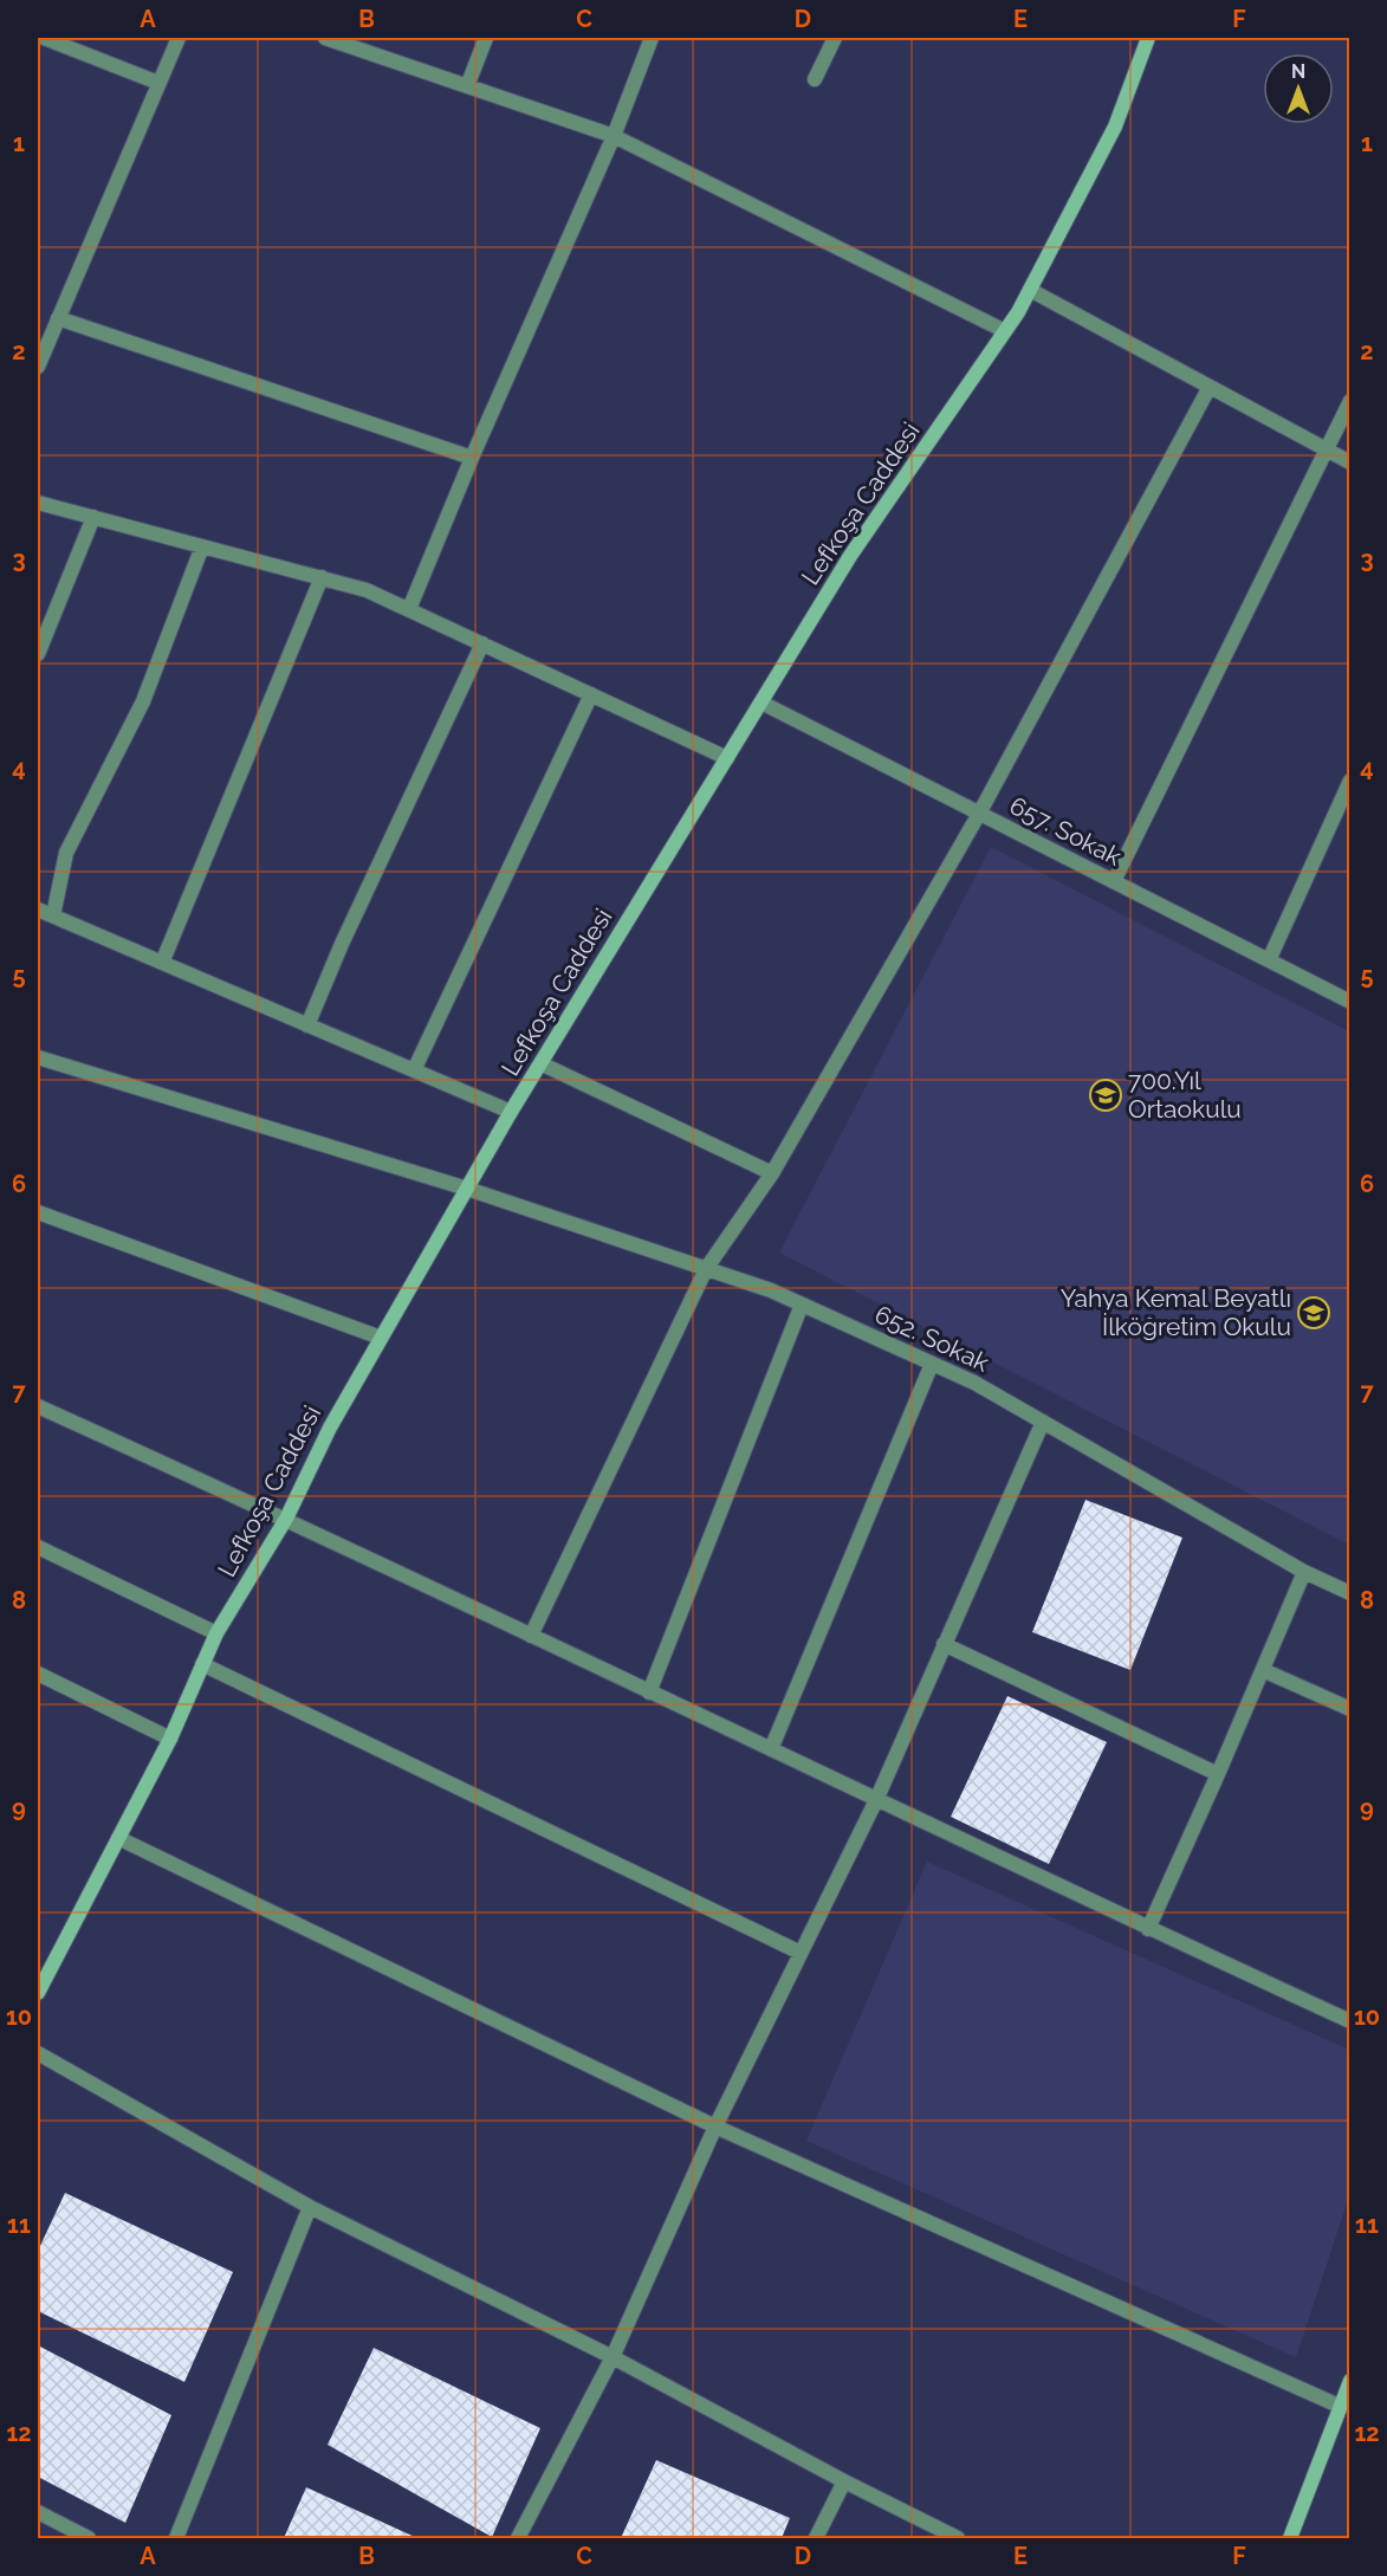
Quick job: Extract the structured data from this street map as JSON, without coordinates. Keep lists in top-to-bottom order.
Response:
{
  "streets": {
    "street": ["Lefkoşa Caddesi", "657. Sokak", "652. Sokak"]
  },
  "crossings": [
    ["Lefkoşa Caddesi", "657. Sokak"],
    ["Lefkoşa Caddesi", "652. Sokak"]
  ],
  "places": {
    "school or university": ["700.Yıl Ortaokulu", "Yahya Kemal Beyatlı İlköğretim Okulu"]
  },
  "north": "top",
  "grid": {
    "columns": [
      "A",
      "B",
      "C",
      "D",
      "E",
      "F"
    ],
    "rows": [
      "1",
      "2",
      "3",
      "4",
      "5",
      "6",
      "7",
      "8",
      "9",
      "10",
      "11",
      "12"
    ]
  }
}
